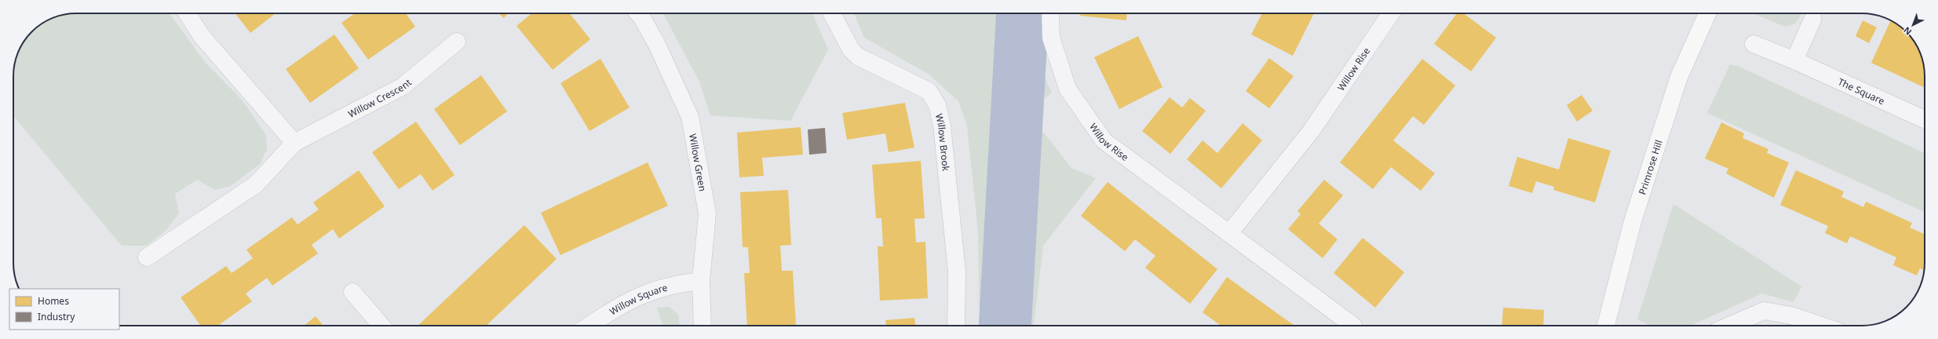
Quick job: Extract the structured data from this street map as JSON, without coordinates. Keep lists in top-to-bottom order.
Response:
{
  "streets": {
    "main road": ["Primrose Hill"],
    "street": [
      "Willow Rise",
      "The Square",
      "Willow Crescent",
      "Willow Brook",
      "Willow Green",
      "Willow Square"
    ]
  },
  "crossings": [
    ["Willow Green", "Willow Square"]
  ],
  "legend": ["Homes", "Industry"],
  "north": "bottom left"
}
